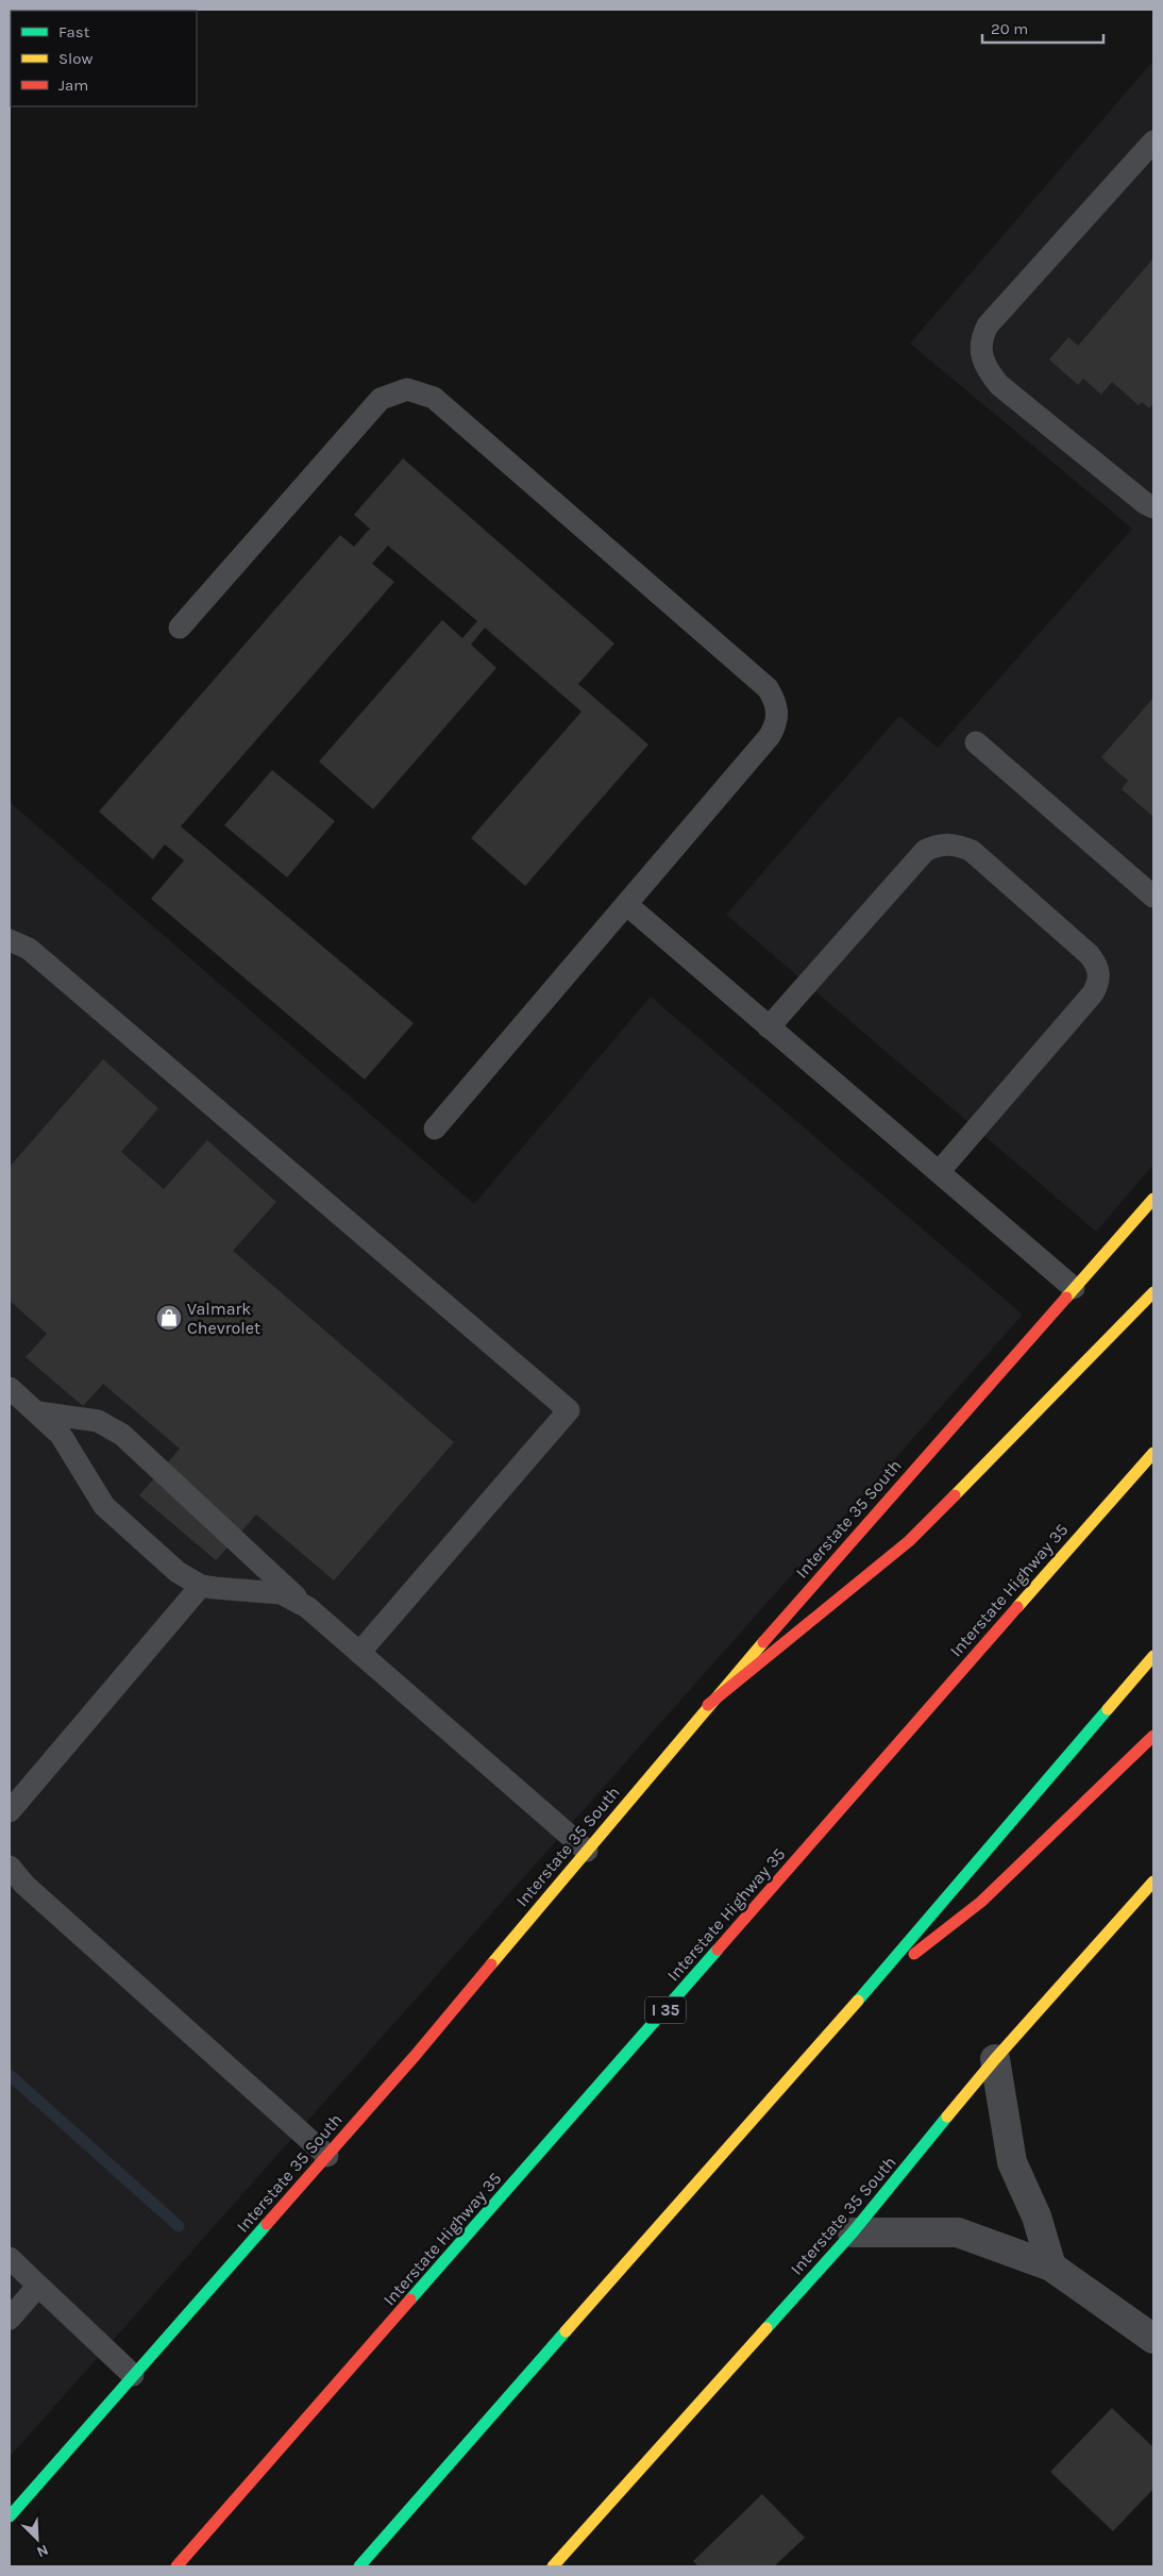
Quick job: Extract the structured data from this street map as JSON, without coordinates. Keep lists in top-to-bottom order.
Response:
{
  "streets": {
    "main road": ["Interstate 35 South", "Interstate Highway 35", "I 35"]
  },
  "places": {
    "shop": ["Valmark Chevrolet"]
  },
  "legend": ["Fast", "Slow", "Jam"],
  "scale_bar": "20 m",
  "north": "bottom right"
}
